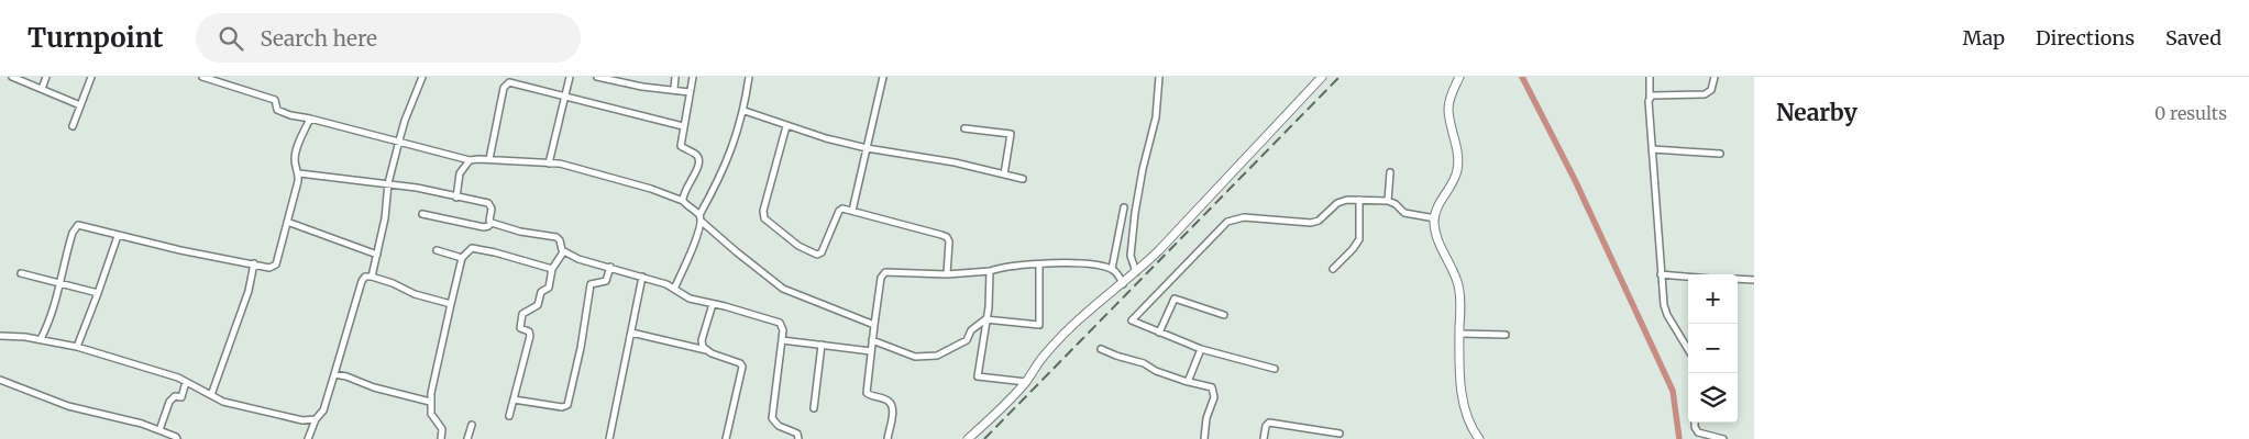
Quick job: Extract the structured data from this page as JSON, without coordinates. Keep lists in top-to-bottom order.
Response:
{
  "page": {
    "header": "Turnpoint",
    "search": "Search here",
    "nav": ["Map", "Directions", "Saved"],
    "heading": ["Nearby", "0 results"],
    "map_buttons": ["+", "−"]
  }
}
